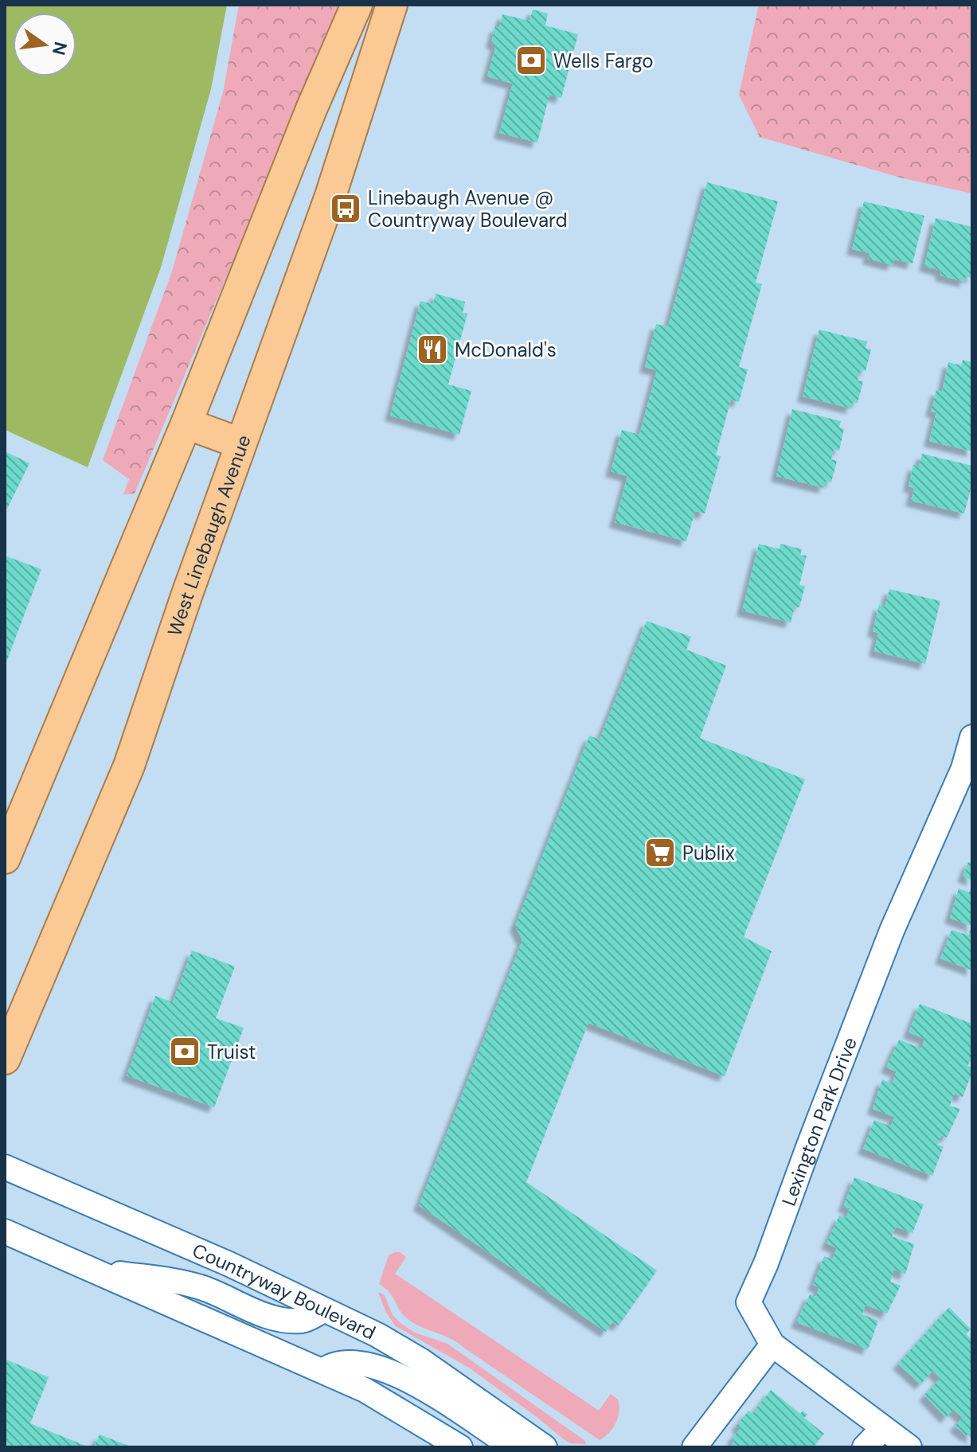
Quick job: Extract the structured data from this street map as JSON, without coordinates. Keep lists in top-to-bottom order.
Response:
{
  "streets": {
    "main road": ["West Linebaugh Avenue"],
    "street": ["Lexington Park Drive", "Countryway Boulevard"]
  },
  "places": {
    "bank": ["Wells Fargo", "Truist"],
    "bus stop": ["Linebaugh Avenue @ Countryway Boulevard"],
    "restaurant": ["McDonald's"],
    "supermarket": ["Publix"]
  },
  "north": "right"
}
